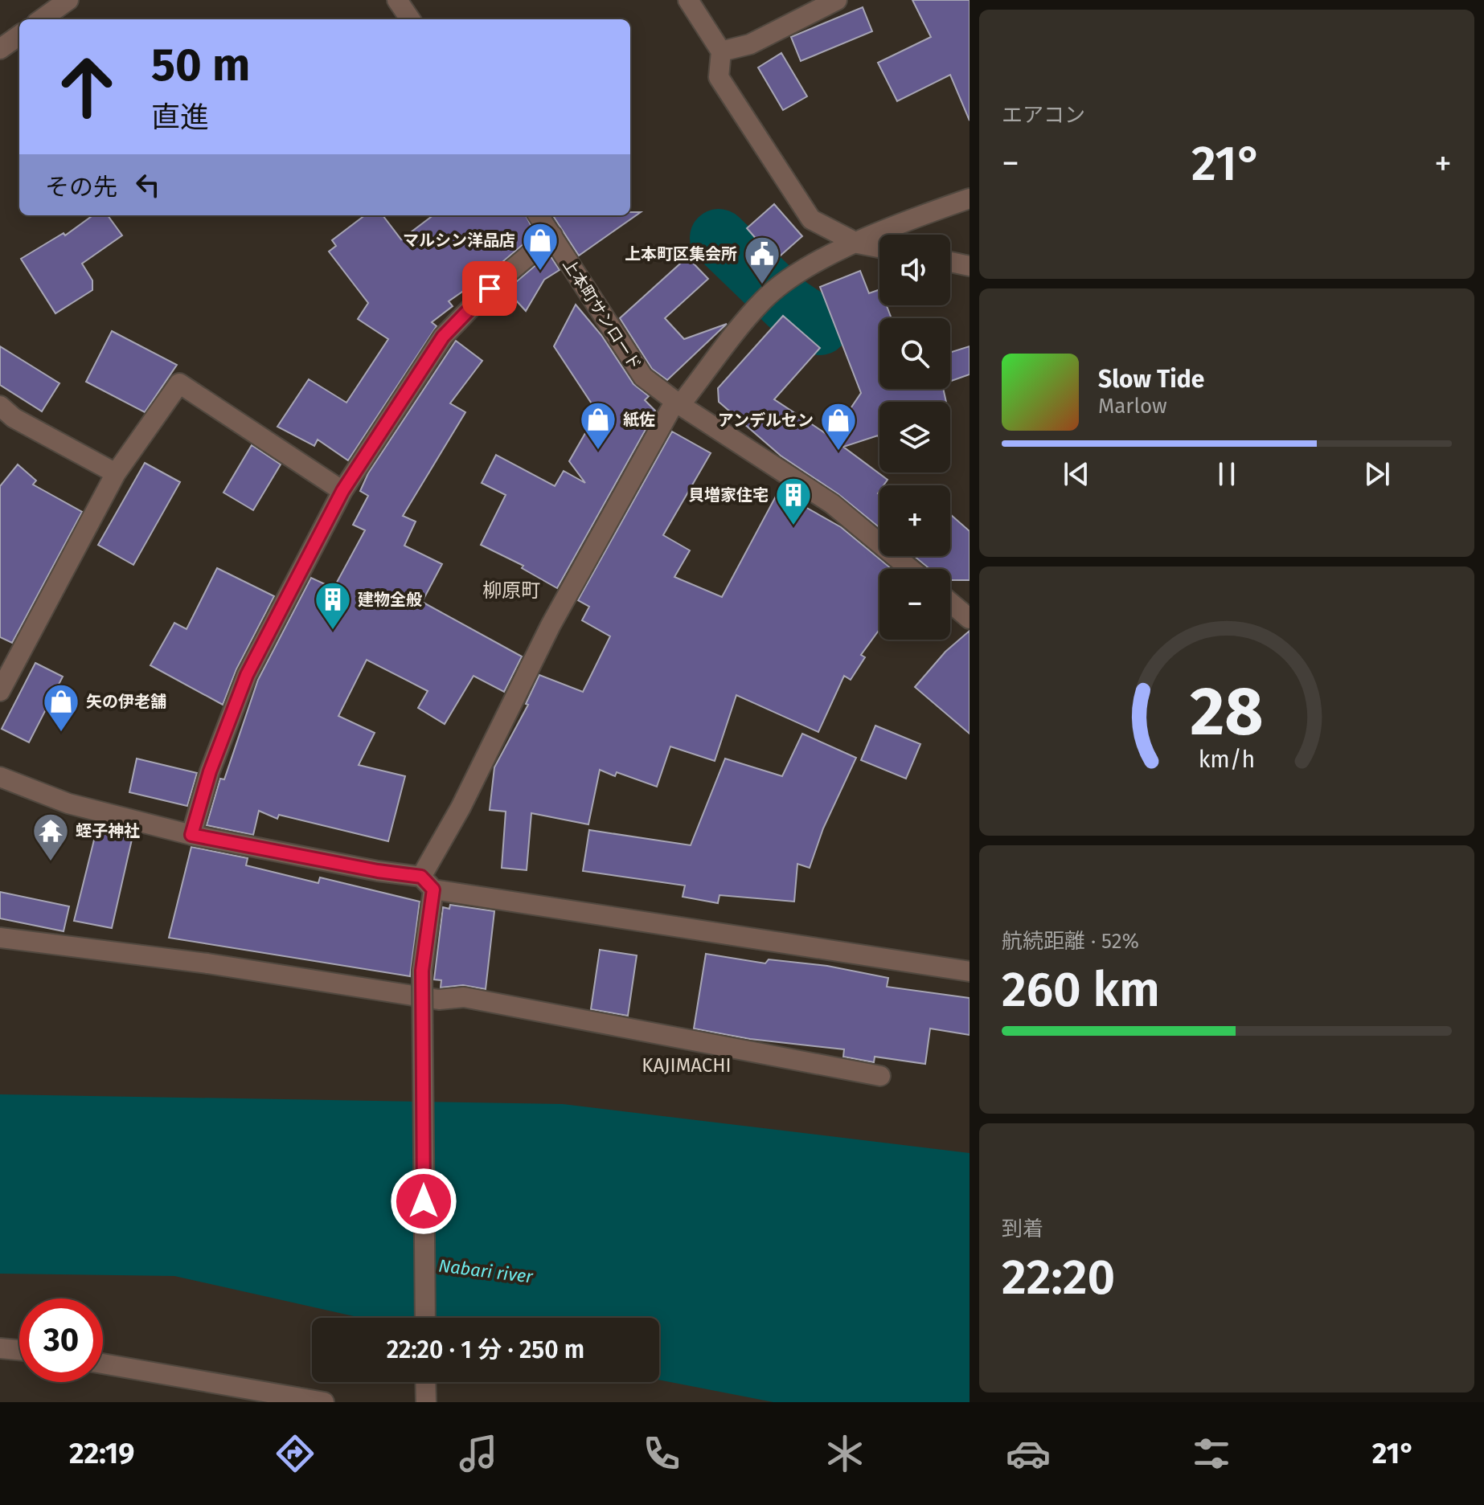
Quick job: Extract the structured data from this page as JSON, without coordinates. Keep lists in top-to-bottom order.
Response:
{
  "streets": {
    "street": ["上本町サンロード"]
  },
  "districts": ["柳原町", "KAJIMACHI"],
  "water": ["Nabari river"],
  "places": {
    "shop": [
      "マルシン洋品店",
      "紙佐",
      "アンデルセン",
      "矢の伊老舗"
    ],
    "public building": ["上本町区集会所"],
    "building": ["貝増家住宅", "建物全般"],
    "temple": ["蛭子神社"]
  },
  "page": {
    "tile": [
      "エアコン",
      ["航続距離 · 52%", "260 km"],
      ["到着", "22:20"]
    ],
    "turn": ["50 m", "直進"],
    "heat": ["−", "21°", "+"],
    "then": "その先",
    "map_buttons": ["+", "−"],
    "song": ["Slow Tide", "Marlow"],
    "limit": "30",
    "trip": "22:20 · 1 分 · 250 m",
    "tabs": ["22:19", "21°"],
    "gauge": ["28", "km/h"]
  }
}
